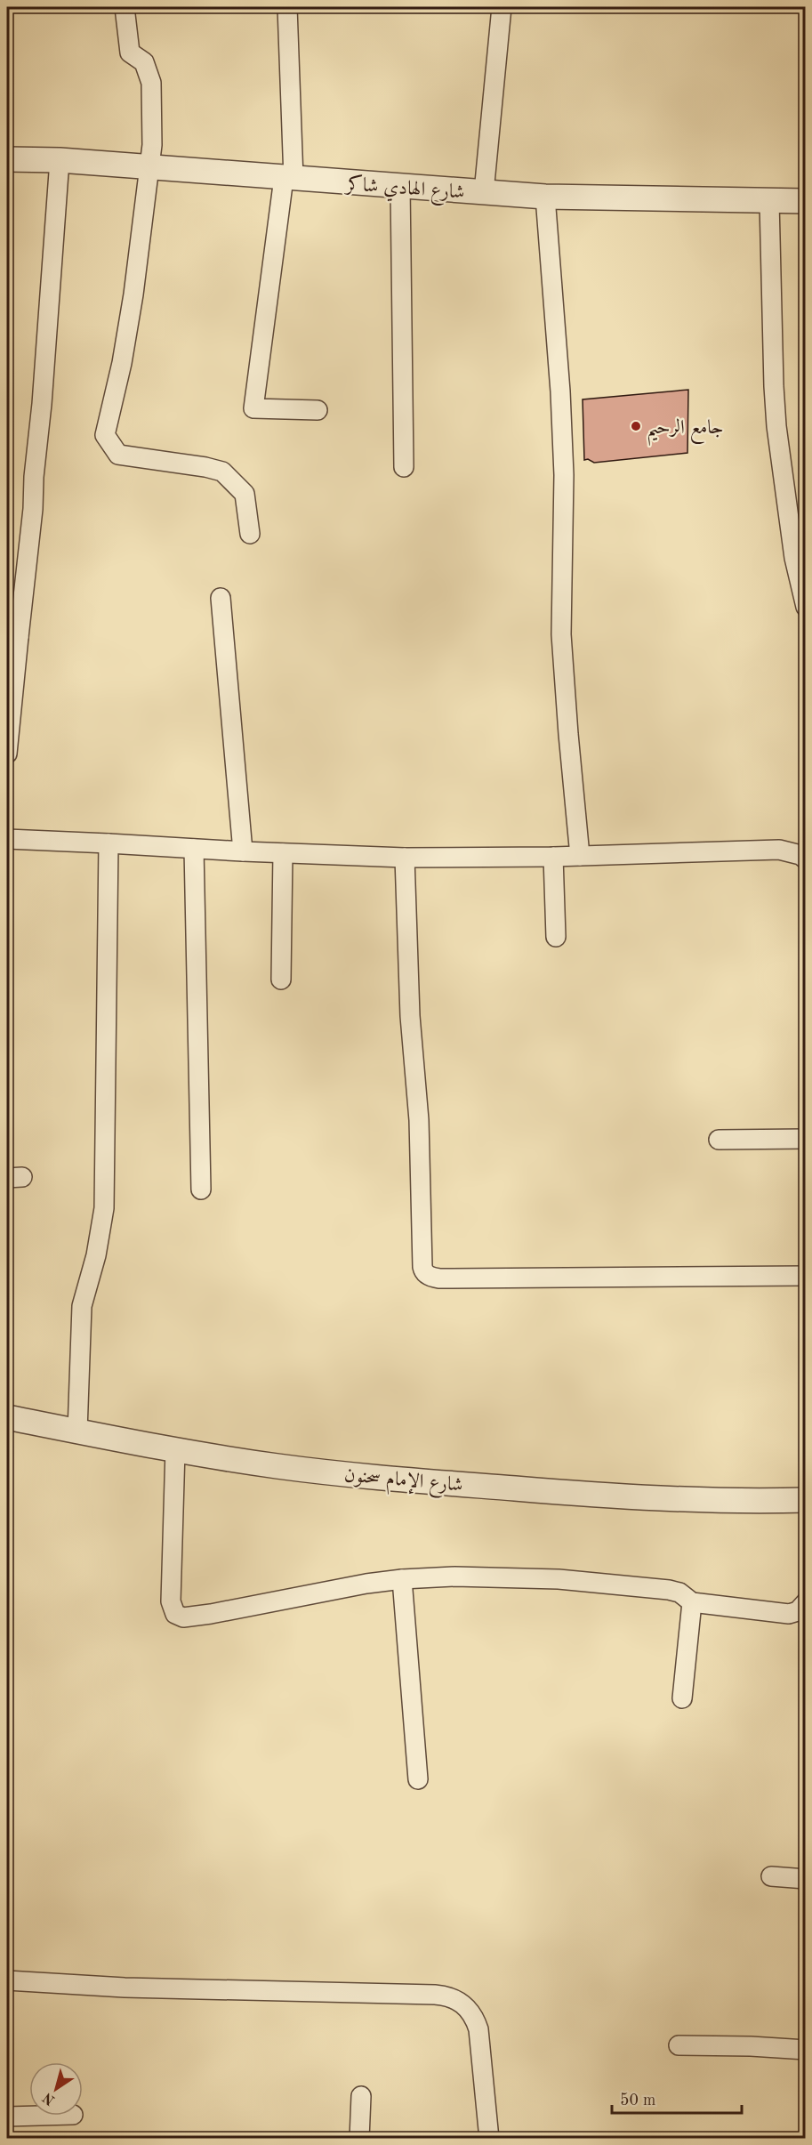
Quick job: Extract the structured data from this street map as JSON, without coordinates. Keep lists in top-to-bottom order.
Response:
{
  "streets": {
    "street": ["شارع الهادي شاكر", "شارع الإمام سحنون"]
  },
  "places": ["جامع الرحيم"],
  "scale_bar": "50 m",
  "north": "bottom left"
}
